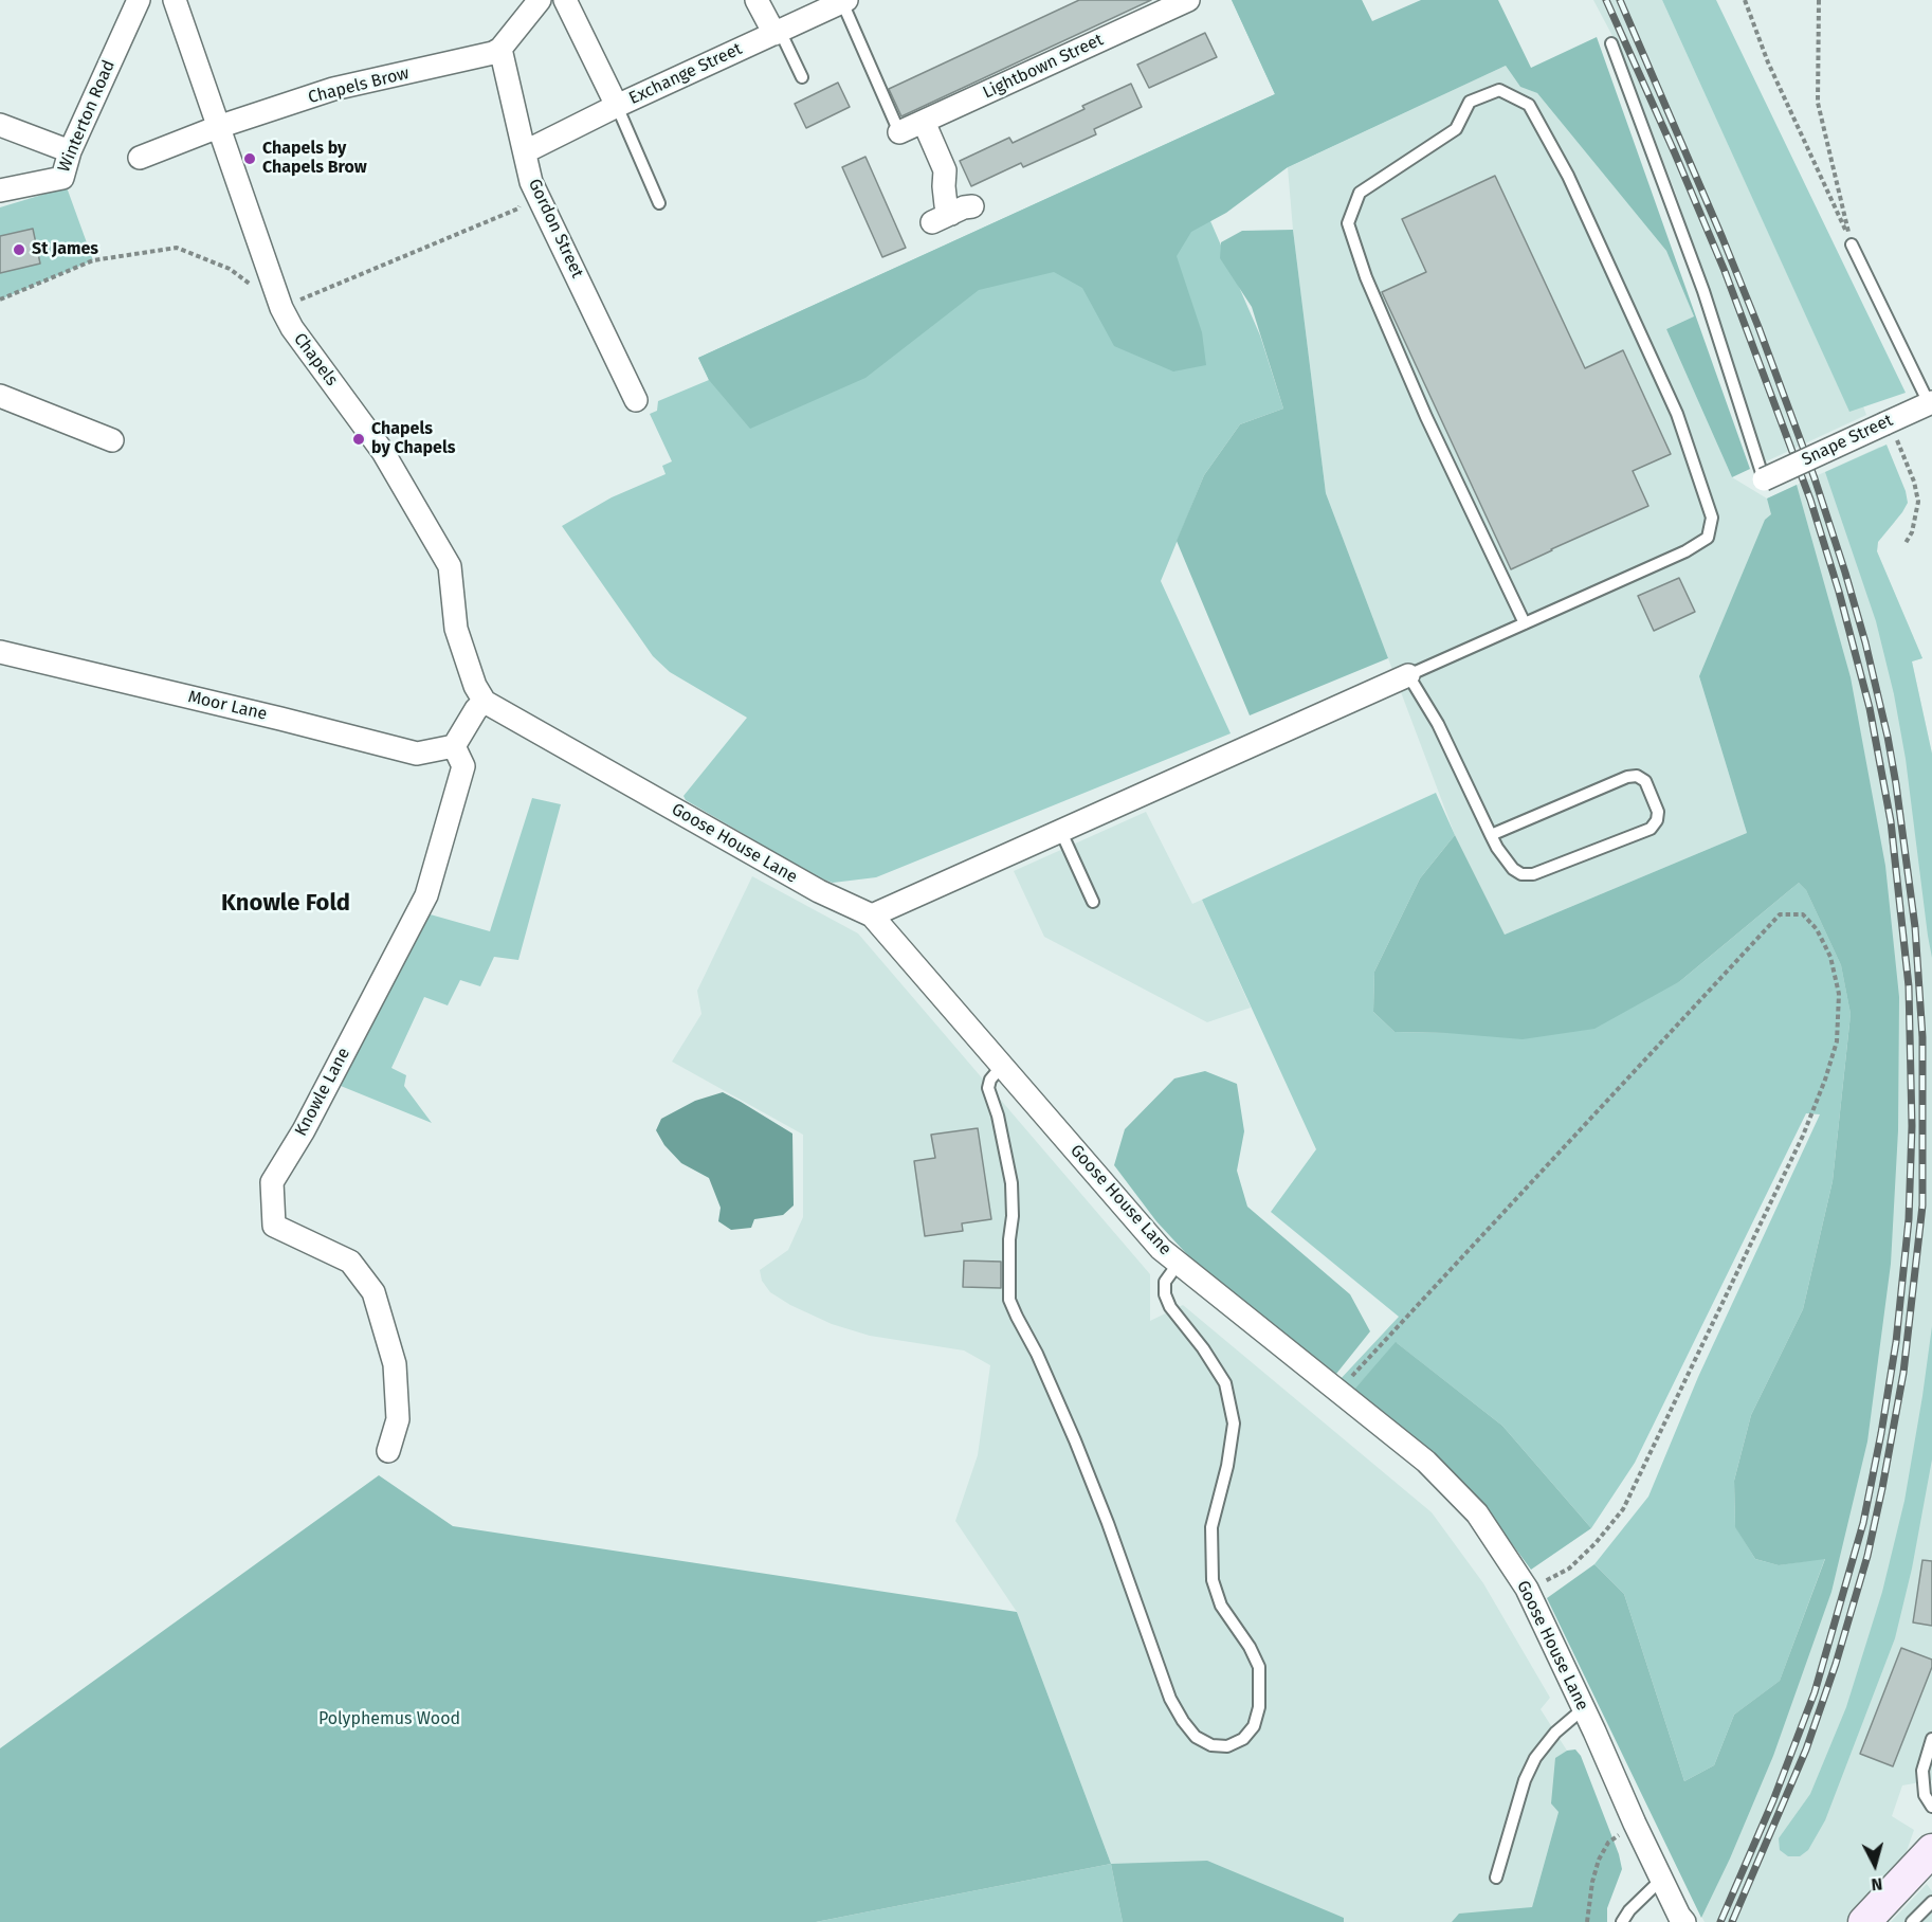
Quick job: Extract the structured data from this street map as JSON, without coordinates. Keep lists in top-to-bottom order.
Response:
{
  "streets": {
    "street": [
      "Lightbown Street",
      "Exchange Street",
      "Chapels Brow",
      "Winterton Road",
      "Gordon Street",
      "Chapels",
      "Snape Street",
      "Moor Lane",
      "Goose House Lane",
      "Knowle Lane"
    ]
  },
  "crossings": [
    ["Exchange Street", "Gordon Street"],
    ["Chapels Brow", "Gordon Street"],
    ["Chapels Brow", "Chapels"],
    ["Chapels", "Goose House Lane"],
    ["Moor Lane", "Knowle Lane"]
  ],
  "districts": ["Knowle Fold"],
  "parks": ["Polyphemus Wood"],
  "places": ["Chapels by Chapels Brow", "St James", "Chapels by Chapels"],
  "north": "bottom"
}
